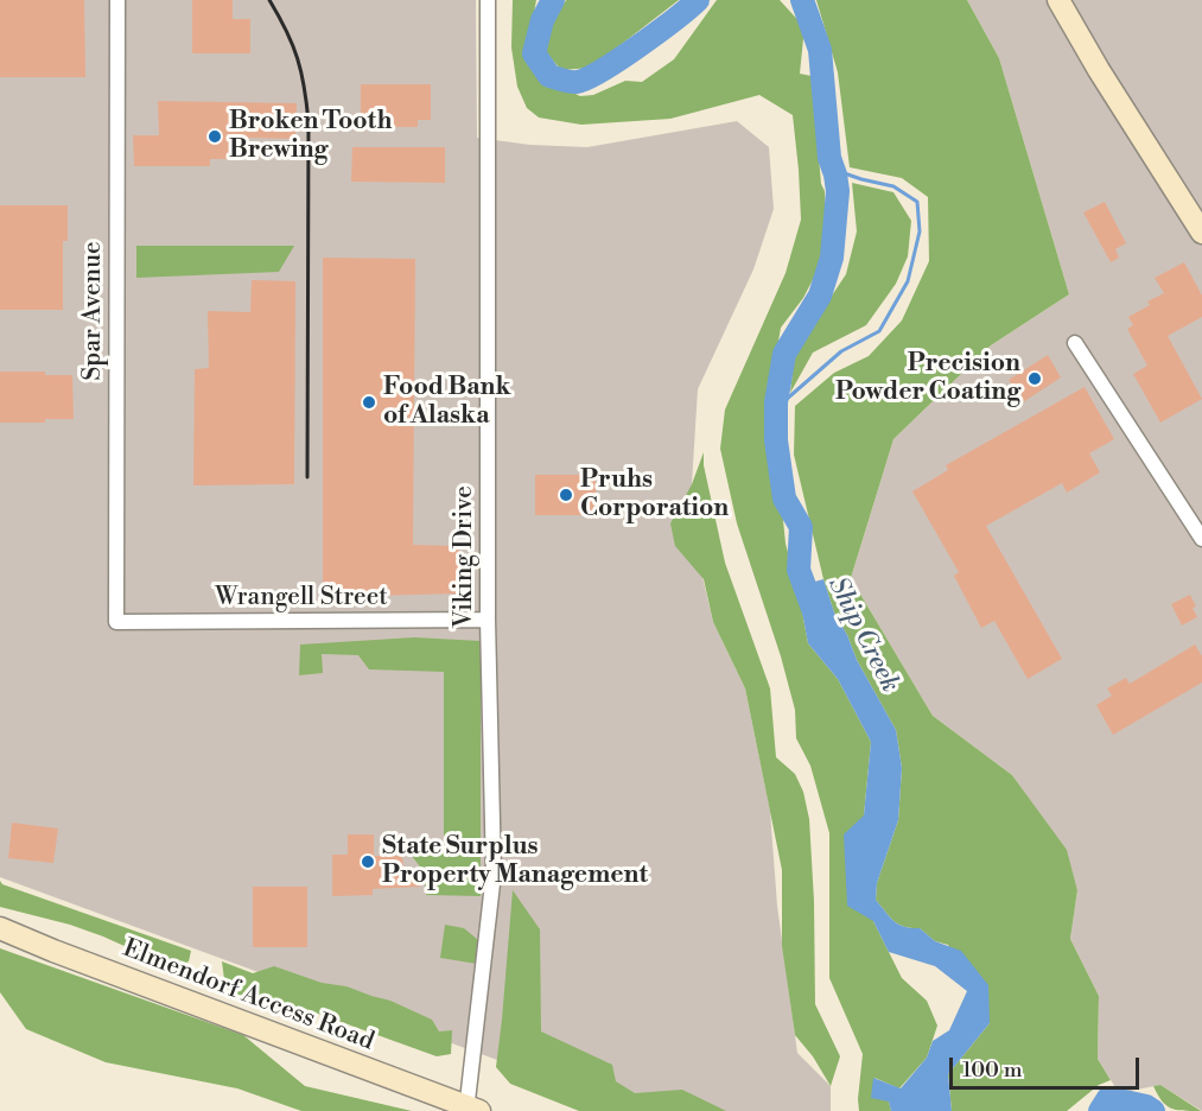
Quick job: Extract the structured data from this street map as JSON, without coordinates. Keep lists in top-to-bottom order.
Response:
{
  "streets": {
    "street": [
      "Spar Avenue",
      "Viking Drive",
      "Wrangell Street",
      "Elmendorf Access Road"
    ]
  },
  "crossings": [
    ["Spar Avenue", "Wrangell Street"],
    ["Viking Drive", "Wrangell Street"],
    ["Viking Drive", "Elmendorf Access Road"]
  ],
  "water": ["Ship Creek"],
  "places": [
    "Broken Tooth Brewing",
    "Precision Powder Coating",
    "Food Bank of Alaska",
    "Pruhs Corporation",
    "State Surplus Property Management"
  ],
  "scale_bar": "100 m"
}
